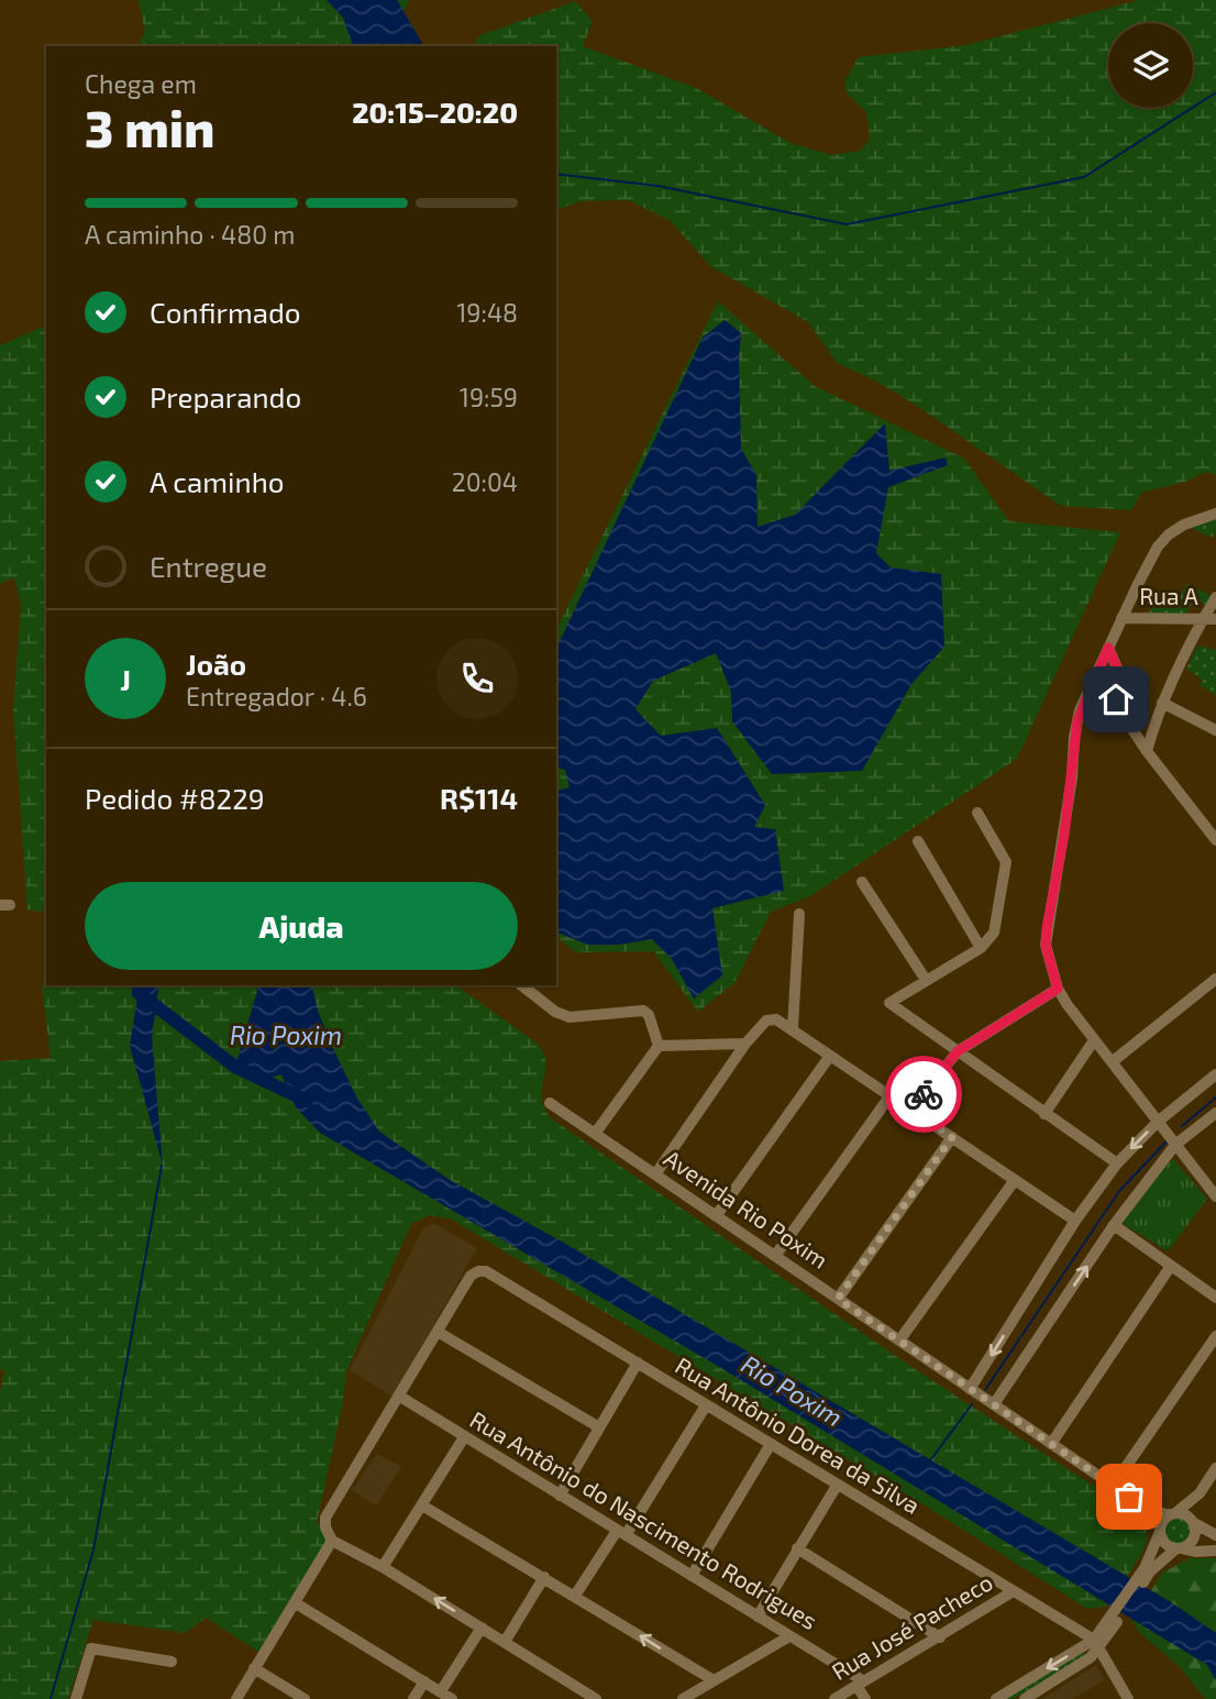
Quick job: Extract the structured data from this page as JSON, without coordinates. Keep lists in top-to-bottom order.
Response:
{
  "streets": {
    "street": [
      "Rua A",
      "Avenida Rio Poxim",
      "Rua Antônio Dorea da Silva",
      "Rua Antônio do Nascimento Rodrigues",
      "Rua José Pacheco"
    ]
  },
  "crossings": [
    ["Rua Antônio Dorea da Silva", "Rua José Pacheco"],
    ["Rua Antônio do Nascimento Rodrigues", "Rua José Pacheco"]
  ],
  "water": ["Rio Poxim"],
  "page": {
    "heading": ["3 min", "Chega em", "20:15–20:20"],
    "panel": [
      "João",
      "Entregador · 4.6",
      "Pedido #8229",
      "R$114"
    ],
    "bar": "A caminho · 480 m",
    "list": [
      ["Confirmado", "19:48"],
      ["Preparando", "19:59"],
      ["A caminho", "20:04"],
      "Entregue"
    ],
    "round": "J",
    "buttons": "Ajuda"
  }
}
